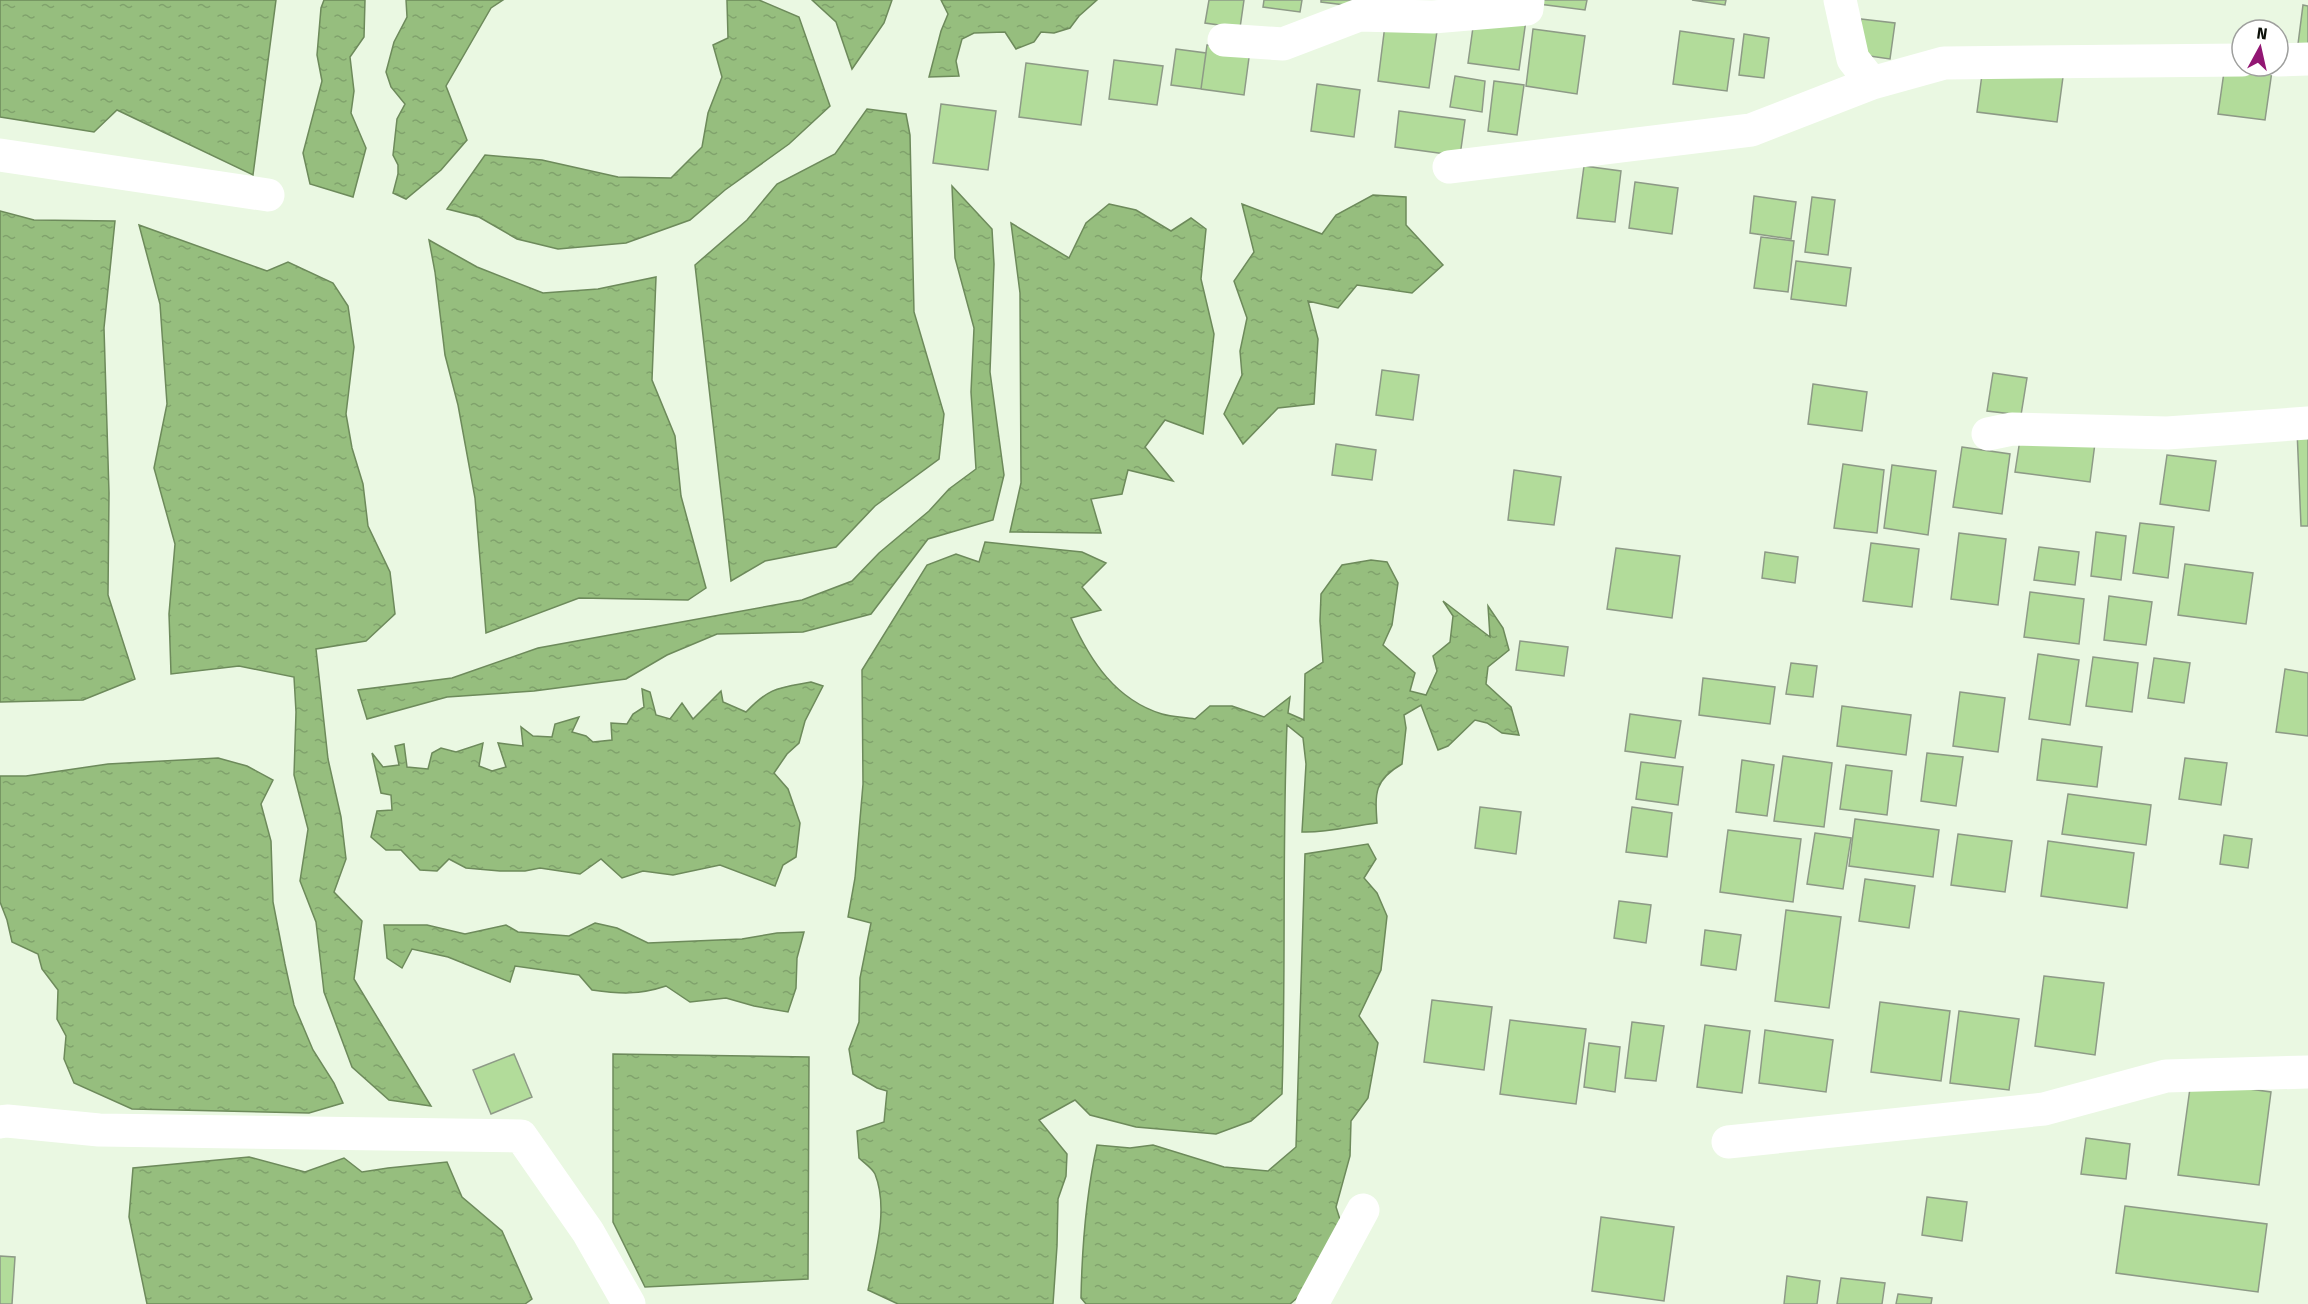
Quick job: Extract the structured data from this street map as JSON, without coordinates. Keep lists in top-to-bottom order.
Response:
{
  "north": "top"
}
